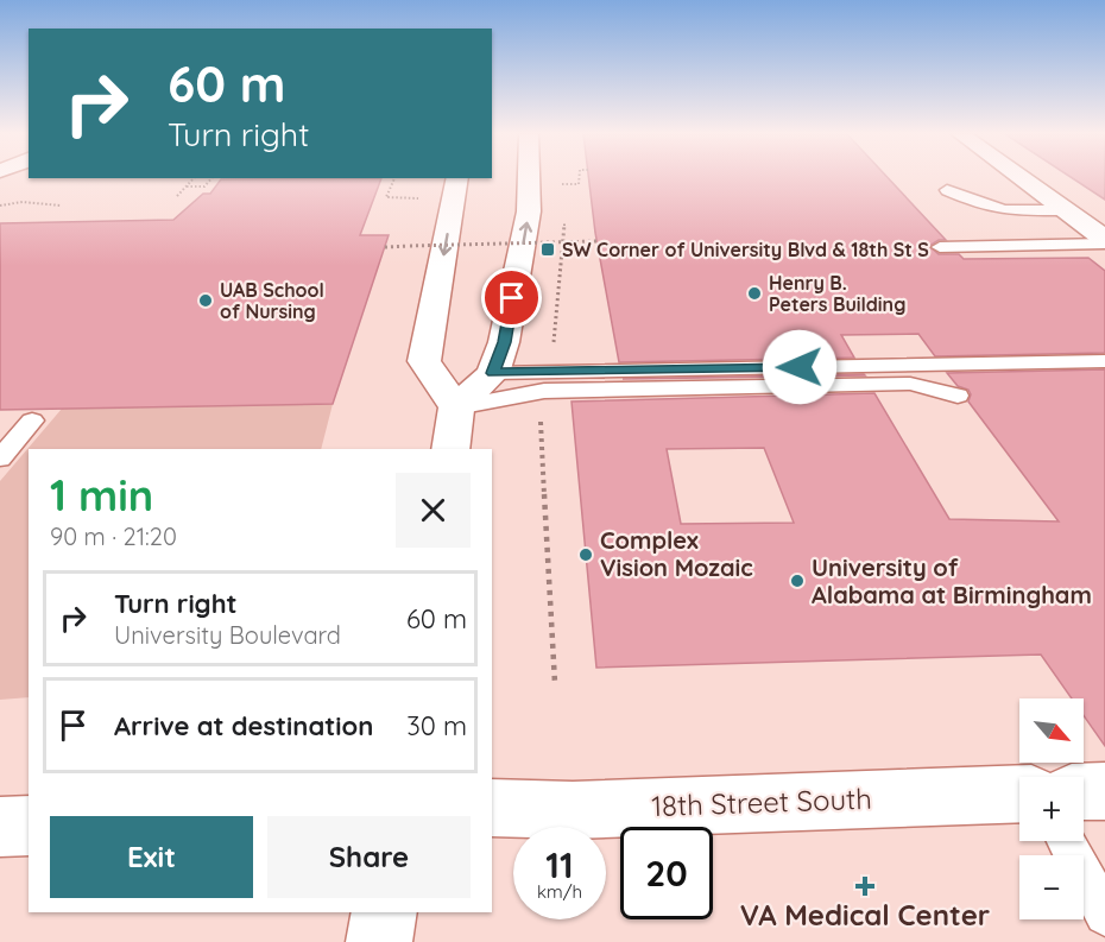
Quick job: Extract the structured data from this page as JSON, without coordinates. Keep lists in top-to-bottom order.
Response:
{
  "streets": {
    "main road": ["18th Street South"]
  },
  "places": {
    "transit": ["SW Corner of University Blvd & 18th St S"],
    "other": [
      "Henry B. Peters Building",
      "UAB School of Nursing",
      "Complex Vision Mozaic",
      "University of Alabama at Birmingham"
    ],
    "health": ["VA Medical Center"]
  },
  "north": "bottom right",
  "page": {
    "turn": ["60 m", "Turn right"],
    "heading": ["1 min", "90 m · 21:20"],
    "list": [
      {
        "name": "Turn right",
        "note": "University Boulevard",
        "value": "60 m"
      },
      {
        "name": "Arrive at destination",
        "value": "30 m"
      }
    ],
    "map_buttons": ["+", "−"],
    "buttons": ["Exit", "Share"],
    "speed": "11 km/h",
    "limit": "20"
  }
}
